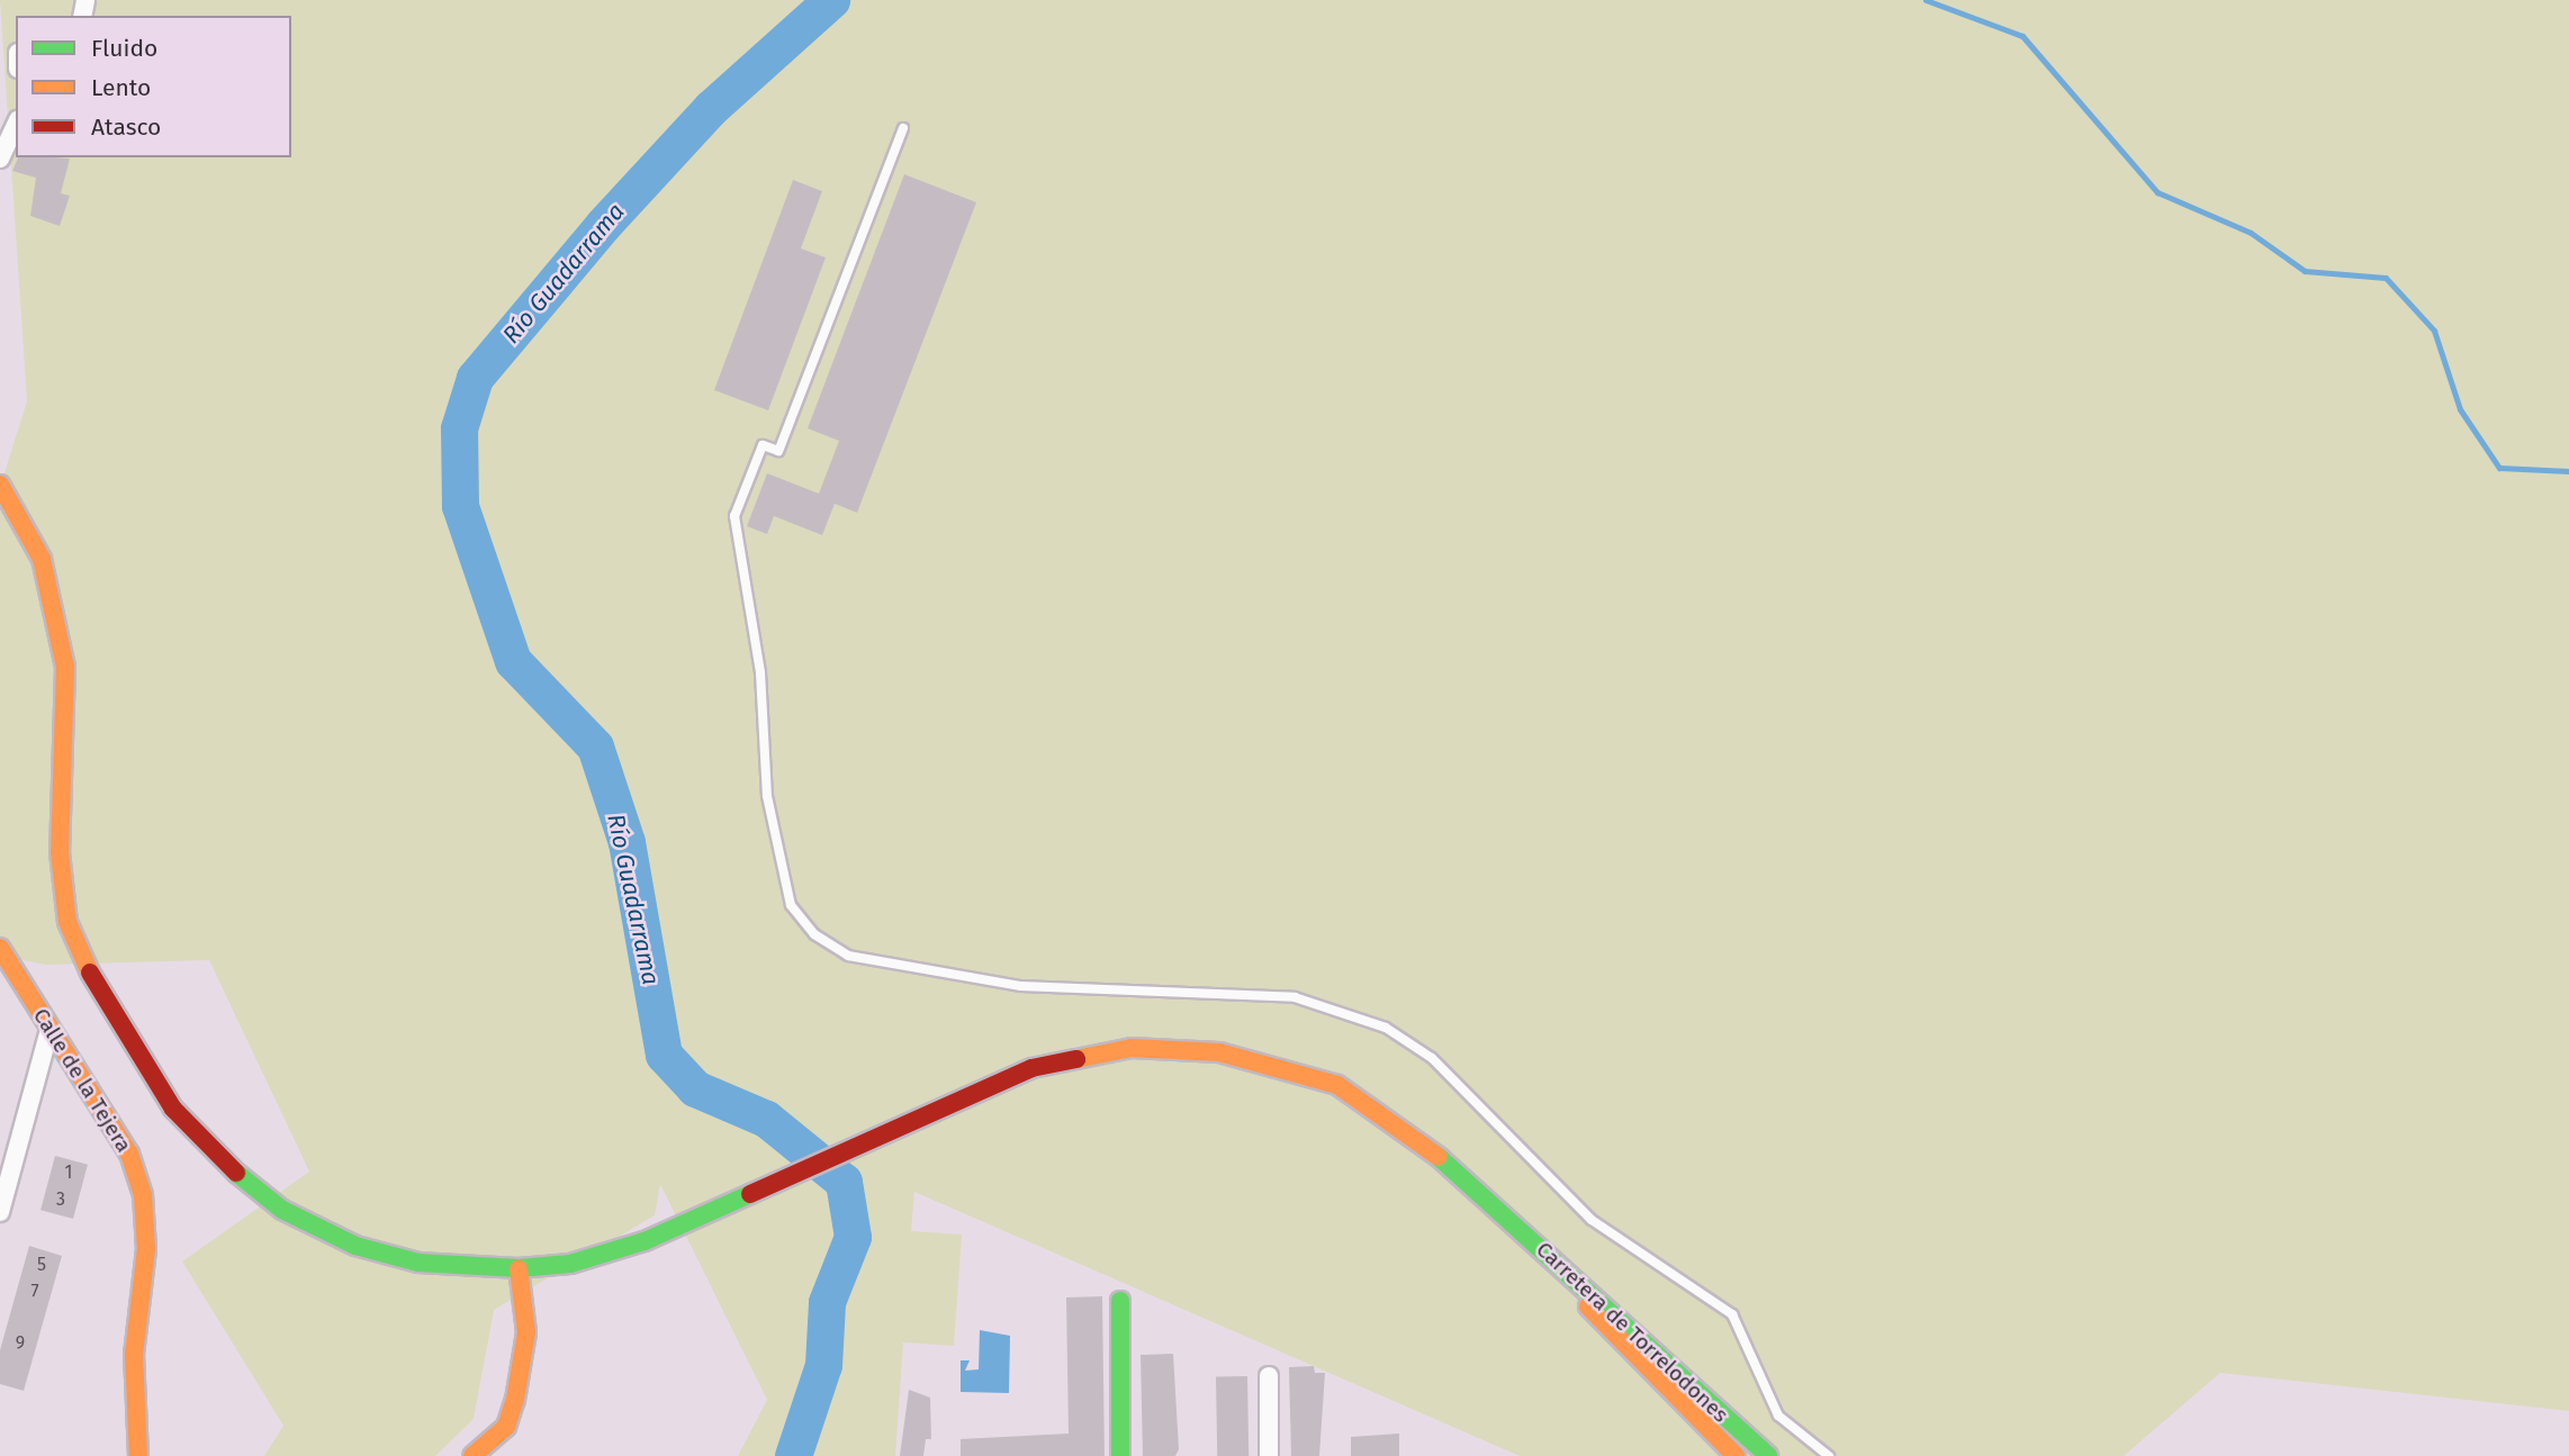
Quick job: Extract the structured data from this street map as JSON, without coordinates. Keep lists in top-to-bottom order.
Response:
{
  "streets": {
    "main road": ["Calle de la Tejera", "Carretera de Torrelodones"]
  },
  "water": ["Río Guadarrama"],
  "house_numbers": [
    "1",
    "3",
    "5",
    "7",
    "9"
  ],
  "legend": ["Fluido", "Lento", "Atasco"]
}
